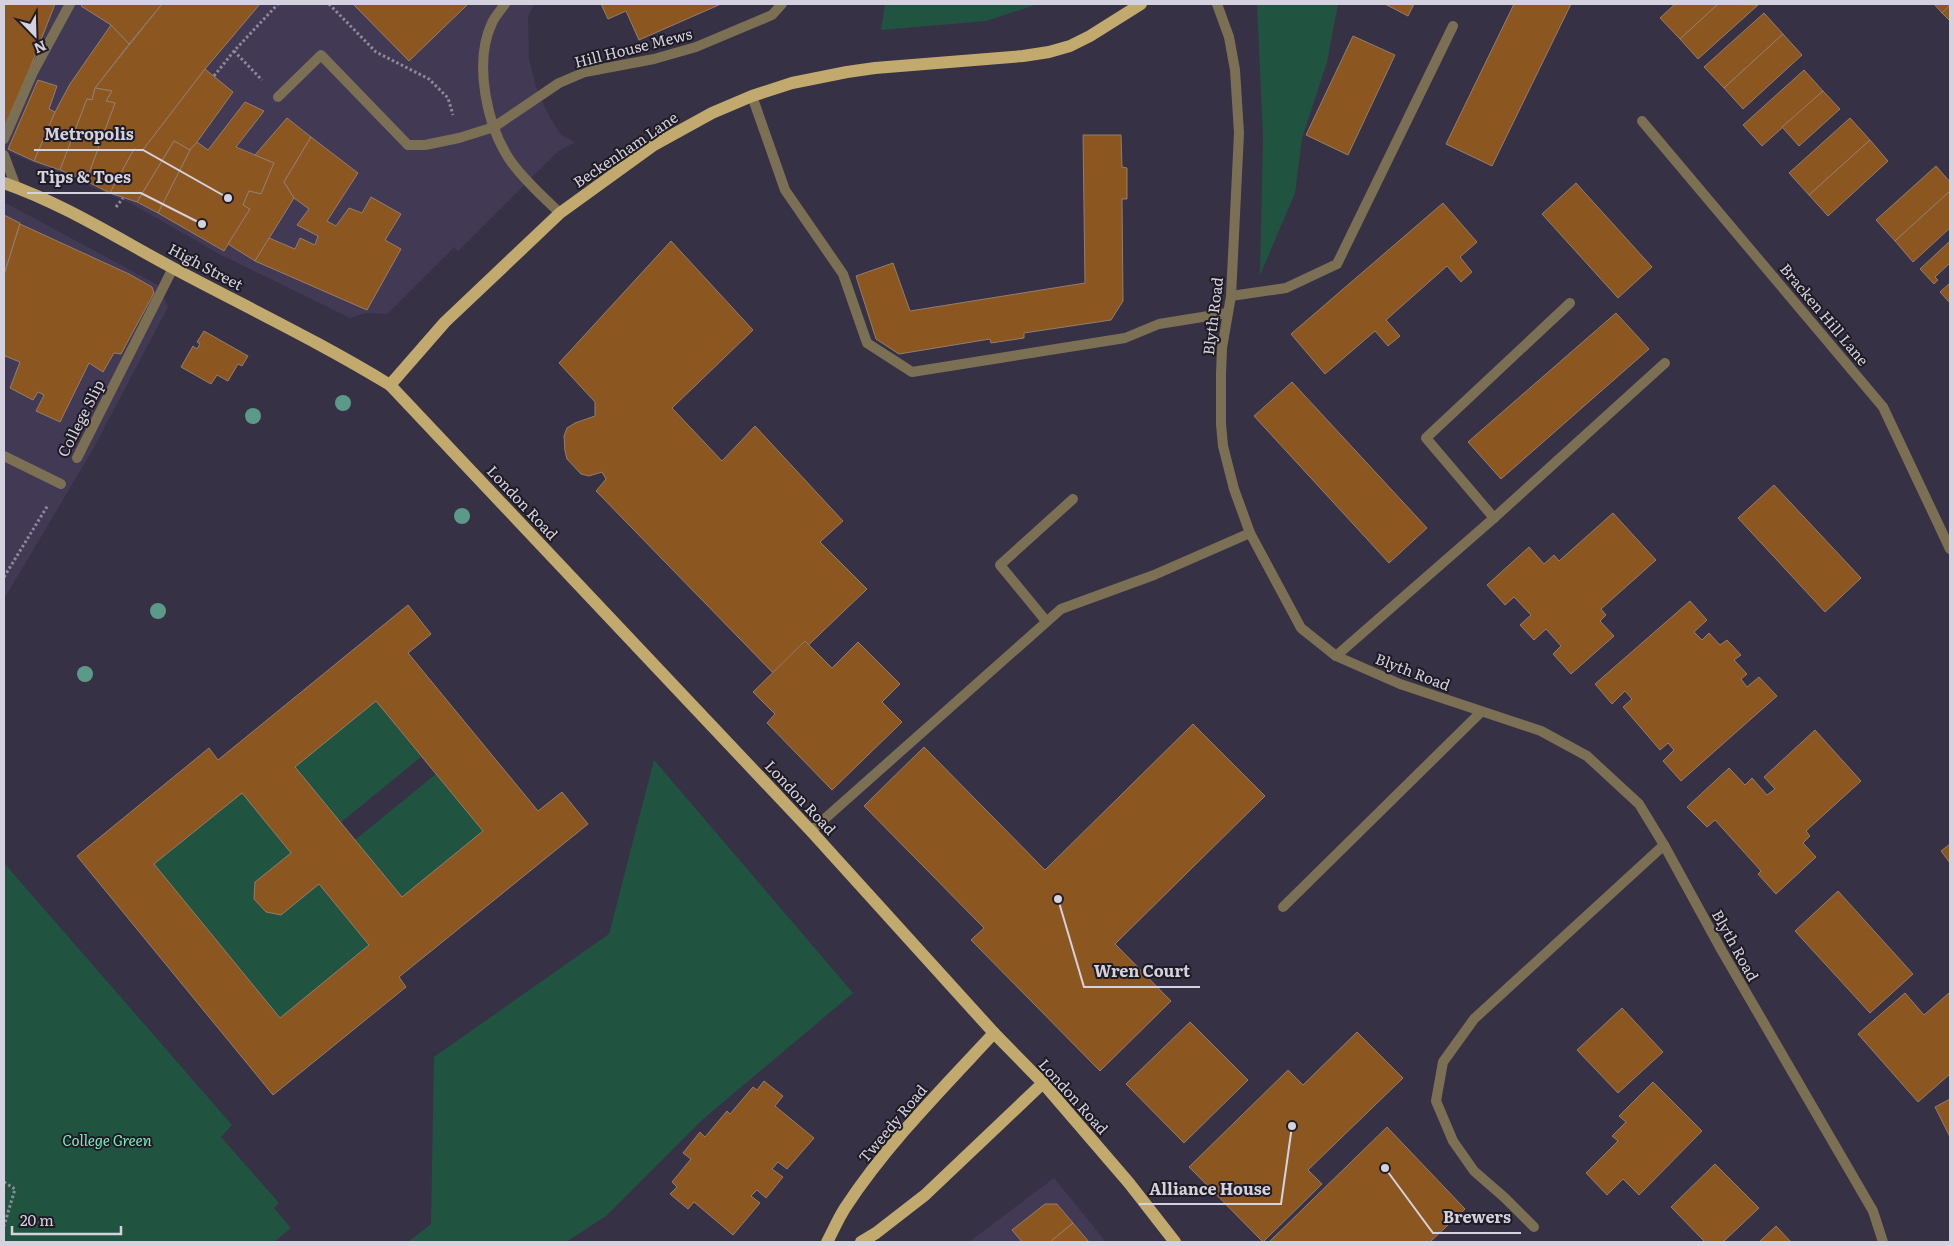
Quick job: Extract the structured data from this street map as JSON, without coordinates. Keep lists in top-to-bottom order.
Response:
{
  "streets": {
    "main road": [
      "Beckenham Lane",
      "High Street",
      "London Road",
      "Tweedy Road"
    ],
    "street": [
      "Hill House Mews",
      "Bracken Hill Lane",
      "Blyth Road",
      "College Slip"
    ]
  },
  "crossings": [
    ["Beckenham Lane", "High Street"],
    ["Beckenham Lane", "London Road"],
    ["High Street", "College Slip"],
    ["High Street", "London Road"],
    ["London Road", "Tweedy Road"]
  ],
  "parks": ["College Green"],
  "places": [
    "Metropolis",
    "Tips & Toes",
    "Wren Court",
    "Alliance House",
    "Brewers"
  ],
  "scale_bar": "20 m",
  "north": "bottom right"
}
